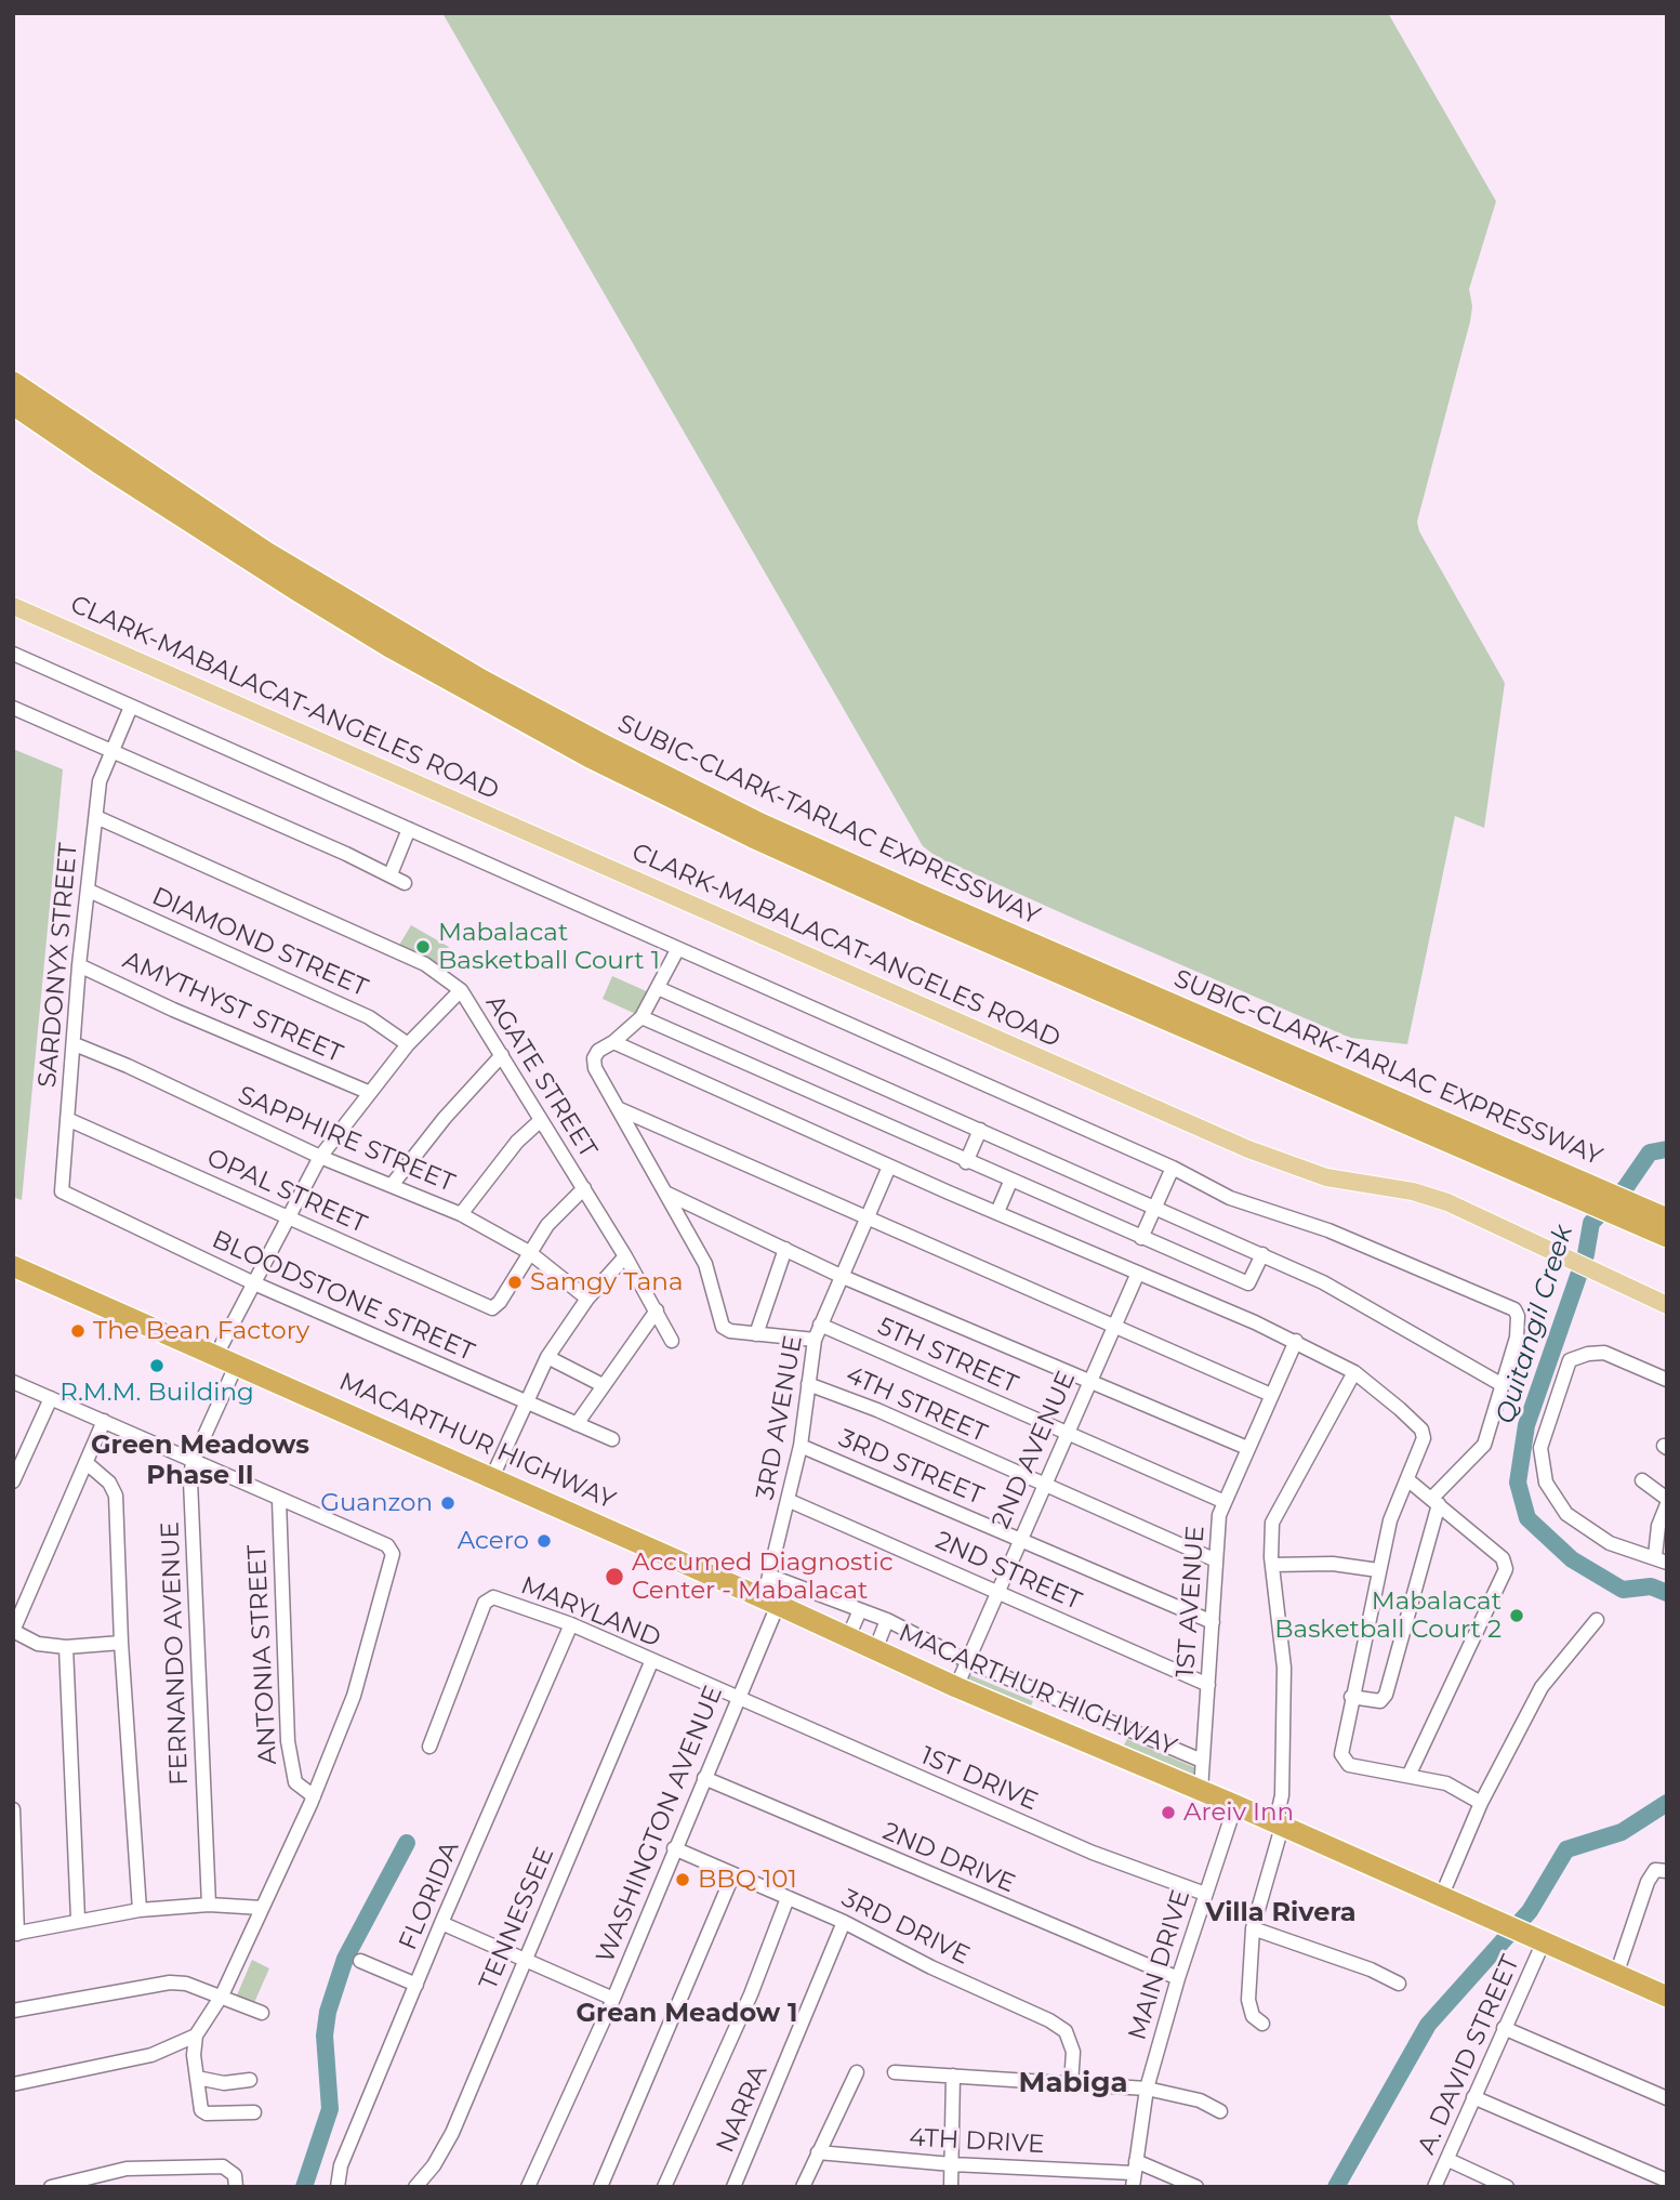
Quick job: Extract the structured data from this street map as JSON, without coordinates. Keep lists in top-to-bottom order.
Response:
{
  "streets": {
    "highway": ["SUBIC-CLARK-TARLAC EXPRESSWAY", "MACARTHUR HIGHWAY"],
    "main road": ["CLARK-MABALACAT-ANGELES ROAD"],
    "street": [
      "DIAMOND STREET",
      "SARDONYX STREET",
      "AMYTHYST STREET",
      "AGATE STREET",
      "SAPPHIRE STREET",
      "OPAL STREET",
      "BLOODSTONE STREET",
      "5TH STREET",
      "4TH STREET",
      "3RD AVENUE",
      "2ND AVENUE",
      "3RD STREET",
      "2ND STREET",
      "1ST AVENUE",
      "MARYLAND",
      "FERNANDO AVENUE",
      "ANTONIA STREET",
      "1ST DRIVE",
      "WASHINGTON AVENUE",
      "2ND DRIVE",
      "FLORIDA",
      "TENNESSEE",
      "3RD DRIVE",
      "MAIN DRIVE",
      "A. DAVID STREET",
      "NARRA",
      "4TH DRIVE"
    ]
  },
  "crossings": [
    ["DIAMOND STREET", "SARDONYX STREET"],
    ["DIAMOND STREET", "FERNANDO AVENUE"],
    ["SARDONYX STREET", "AMYTHYST STREET"],
    ["SARDONYX STREET", "AGATE STREET"],
    ["SARDONYX STREET", "SAPPHIRE STREET"],
    ["SARDONYX STREET", "OPAL STREET"],
    ["SARDONYX STREET", "BLOODSTONE STREET"],
    ["AMYTHYST STREET", "FERNANDO AVENUE"],
    ["AGATE STREET", "FERNANDO AVENUE"],
    ["SAPPHIRE STREET", "OPAL STREET"],
    ["SAPPHIRE STREET", "FERNANDO AVENUE"],
    ["OPAL STREET", "FERNANDO AVENUE"],
    ["BLOODSTONE STREET", "FERNANDO AVENUE"],
    ["5TH STREET", "3RD AVENUE"],
    ["5TH STREET", "2ND AVENUE"],
    ["5TH STREET", "1ST AVENUE"],
    ["4TH STREET", "3RD AVENUE"],
    ["4TH STREET", "2ND AVENUE"],
    ["4TH STREET", "1ST AVENUE"],
    ["3RD AVENUE", "MACARTHUR HIGHWAY"],
    ["3RD AVENUE", "3RD STREET"],
    ["3RD AVENUE", "2ND STREET"],
    ["3RD AVENUE", "WASHINGTON AVENUE"],
    ["MACARTHUR HIGHWAY", "2ND AVENUE"],
    ["MACARTHUR HIGHWAY", "1ST AVENUE"],
    ["MACARTHUR HIGHWAY", "FERNANDO AVENUE"],
    ["MACARTHUR HIGHWAY", "WASHINGTON AVENUE"],
    ["MACARTHUR HIGHWAY", "MAIN DRIVE"],
    ["MACARTHUR HIGHWAY", "A. DAVID STREET"],
    ["2ND AVENUE", "3RD STREET"],
    ["2ND AVENUE", "2ND STREET"],
    ["3RD STREET", "1ST AVENUE"],
    ["2ND STREET", "1ST AVENUE"],
    ["MARYLAND", "1ST DRIVE"],
    ["MARYLAND", "WASHINGTON AVENUE"],
    ["MARYLAND", "FLORIDA"],
    ["MARYLAND", "TENNESSEE"],
    ["1ST DRIVE", "WASHINGTON AVENUE"],
    ["1ST DRIVE", "MAIN DRIVE"],
    ["WASHINGTON AVENUE", "2ND DRIVE"],
    ["WASHINGTON AVENUE", "3RD DRIVE"],
    ["2ND DRIVE", "MAIN DRIVE"],
    ["3RD DRIVE", "NARRA"],
    ["MAIN DRIVE", "4TH DRIVE"]
  ],
  "districts": [
    "Green Meadows Phase II",
    "Villa Rivera",
    "Grean Meadow 1",
    "Mabiga"
  ],
  "water": ["Quitangil Creek"],
  "places": [
    "Mabalacat Basketball Court 1",
    "Samgy Tana",
    "The Bean Factory",
    "R.M.M. Building",
    "Guanzon",
    "Acero",
    "Accumed Diagnostic Center - Mabalacat",
    "Mabalacat Basketball Court 2",
    "Areiv Inn",
    "BBQ 101"
  ]
}
